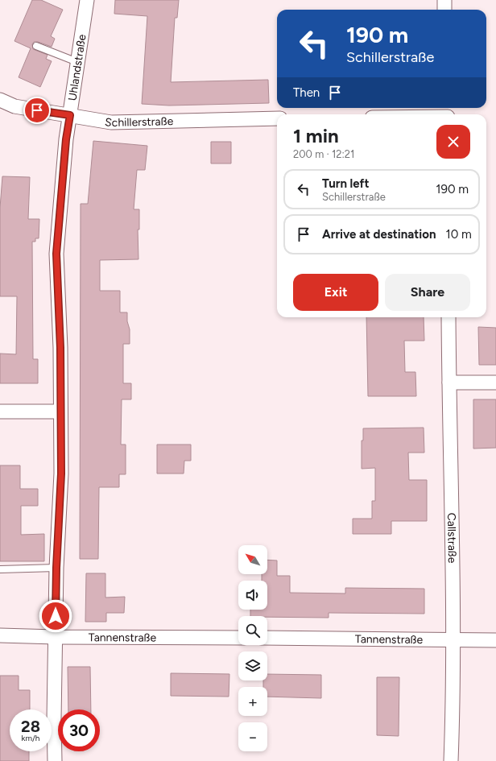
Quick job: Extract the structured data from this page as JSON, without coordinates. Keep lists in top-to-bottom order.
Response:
{
  "streets": {
    "street": [
      "Uhlandstraße",
      "Schillerstraße",
      "Callstraße",
      "Tannenstraße"
    ]
  },
  "crossings": [
    ["Uhlandstraße", "Schillerstraße"],
    ["Uhlandstraße", "Tannenstraße"],
    ["Callstraße", "Tannenstraße"]
  ],
  "north": "top left",
  "page": {
    "turn": ["190 m", "Schillerstraße"],
    "then": "Then",
    "heading": ["1 min", "200 m · 12:21"],
    "list": [
      {
        "name": "Turn left",
        "note": "Schillerstraße",
        "value": "190 m"
      },
      {
        "name": "Arrive at destination",
        "value": "10 m"
      }
    ],
    "buttons": ["Exit", "Share"],
    "map_buttons": ["+", "−"],
    "speed": "28 km/h",
    "limit": "30"
  }
}
